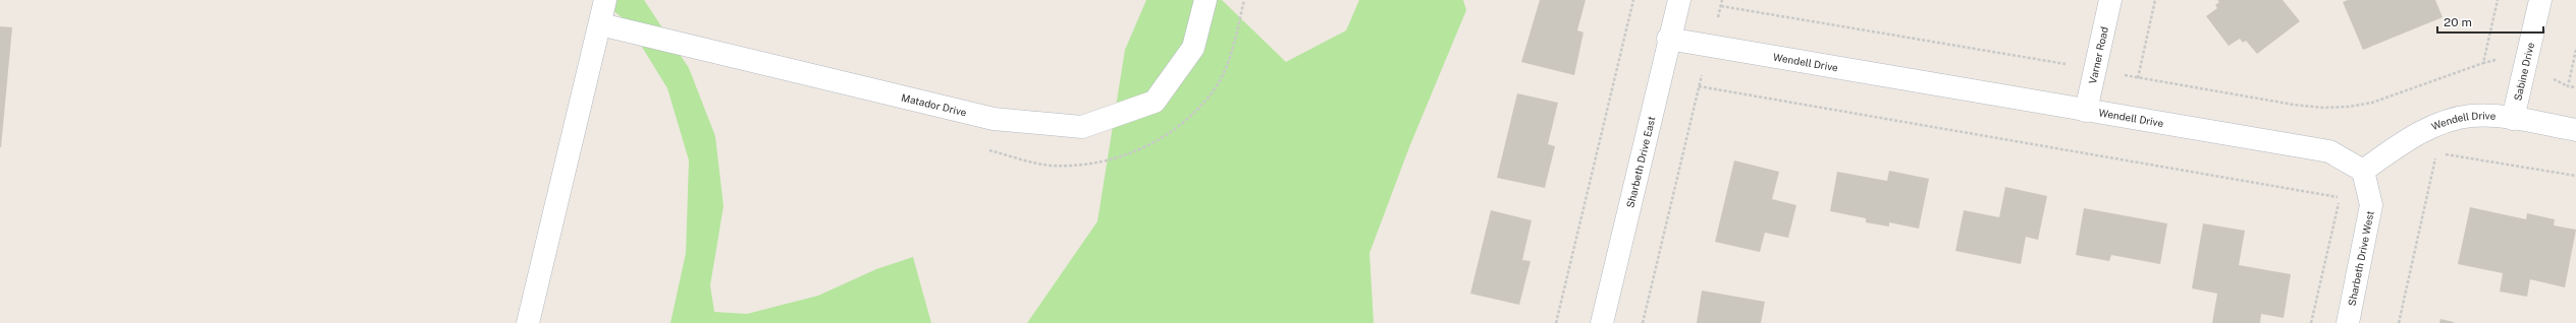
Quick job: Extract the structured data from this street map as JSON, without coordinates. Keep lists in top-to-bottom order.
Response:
{
  "streets": {
    "street": [
      "Varner Road",
      "Wendell Drive",
      "Sabine Drive",
      "Matador Drive",
      "Sharbeth Drive East",
      "Sharbeth Drive West"
    ]
  },
  "crossings": [
    ["Varner Road", "Wendell Drive"],
    ["Wendell Drive", "Sabine Drive"],
    ["Wendell Drive", "Sharbeth Drive East"],
    ["Wendell Drive", "Sharbeth Drive West"]
  ],
  "scale_bar": "20 m"
}
